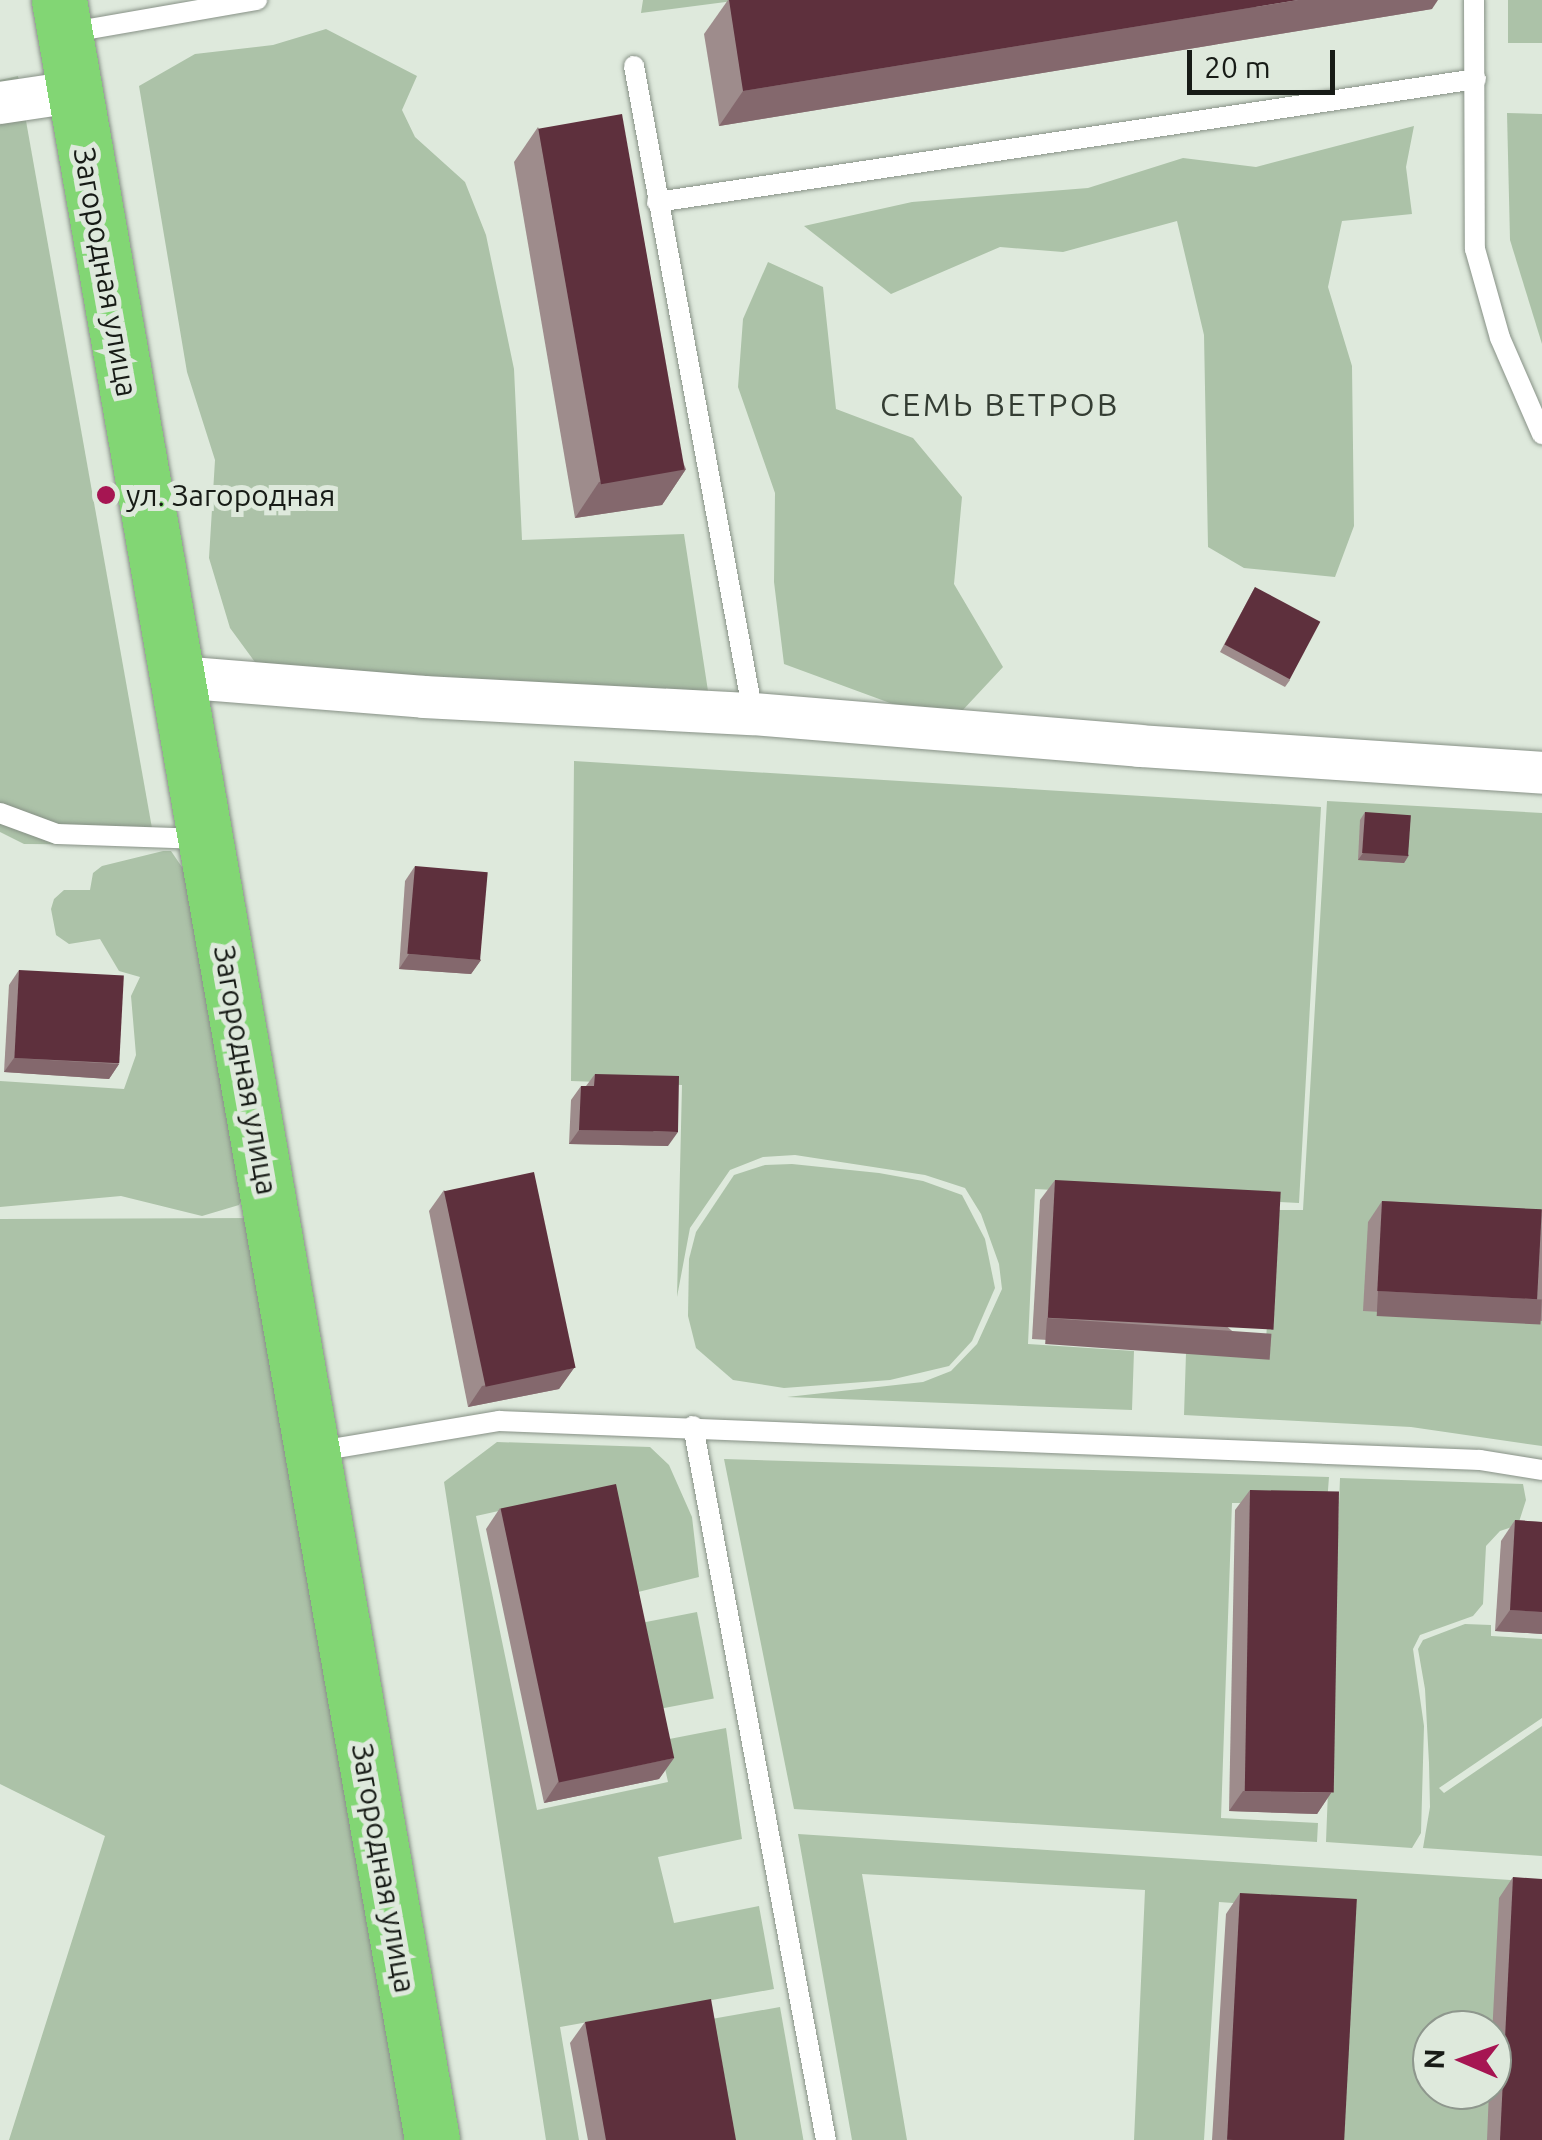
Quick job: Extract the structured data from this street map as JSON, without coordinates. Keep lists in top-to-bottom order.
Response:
{
  "streets": {
    "highway": ["Загородная улица"]
  },
  "districts": ["СЕМЬ ВЕТРОВ"],
  "places": ["ул. Загородная"],
  "scale_bar": "20 m",
  "north": "left"
}
